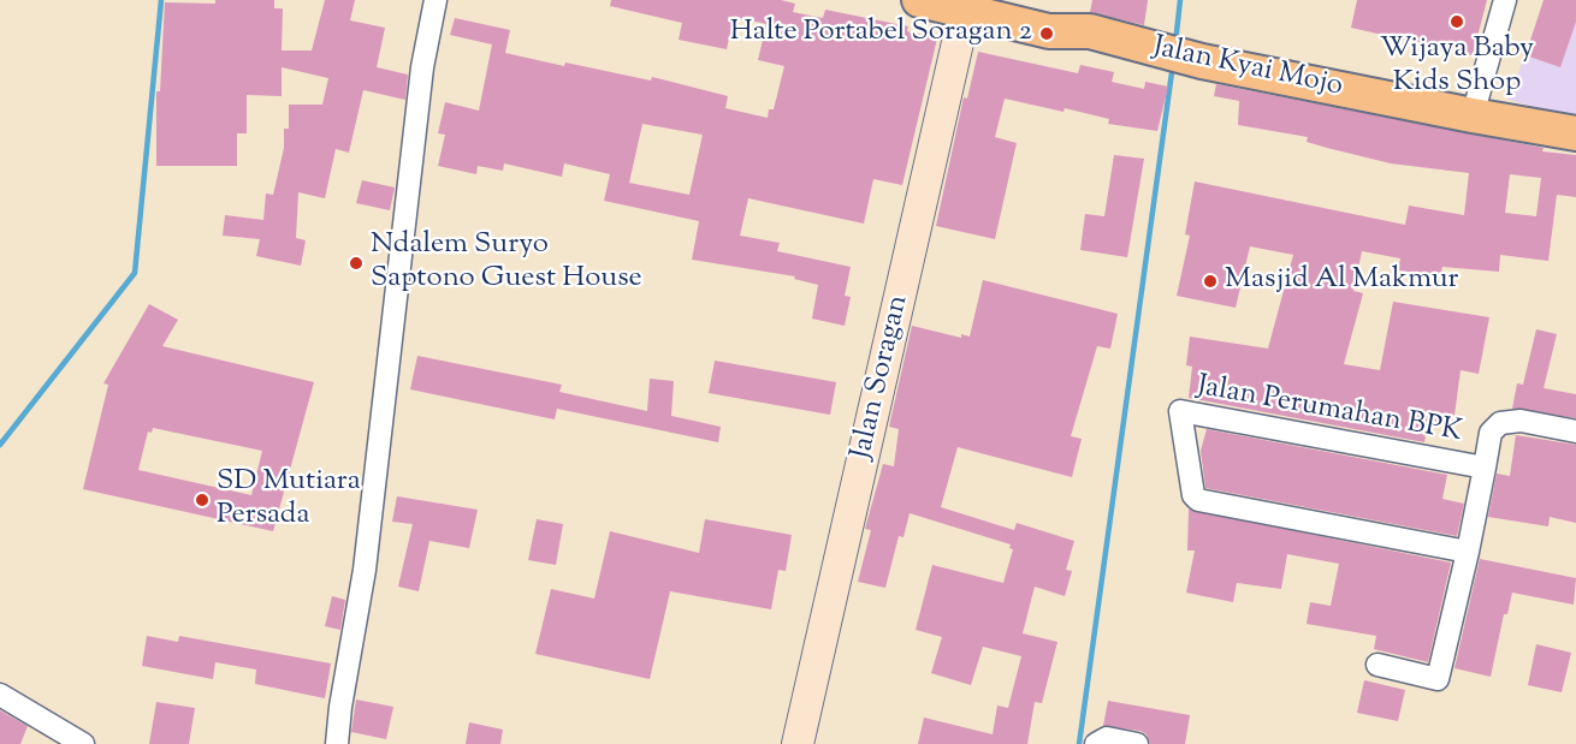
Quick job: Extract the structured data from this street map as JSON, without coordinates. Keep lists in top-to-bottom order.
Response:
{
  "streets": {
    "main road": ["Jalan Kyai Mojo"],
    "street": ["Jalan Soragan", "Jalan Perumahan BPK"]
  },
  "places": [
    "Wijaya Baby Kids Shop",
    "Halte Portabel Soragan 2",
    "Ndalem Suryo Saptono Guest House",
    "Masjid Al Makmur",
    "SD Mutiara Persada"
  ]
}
